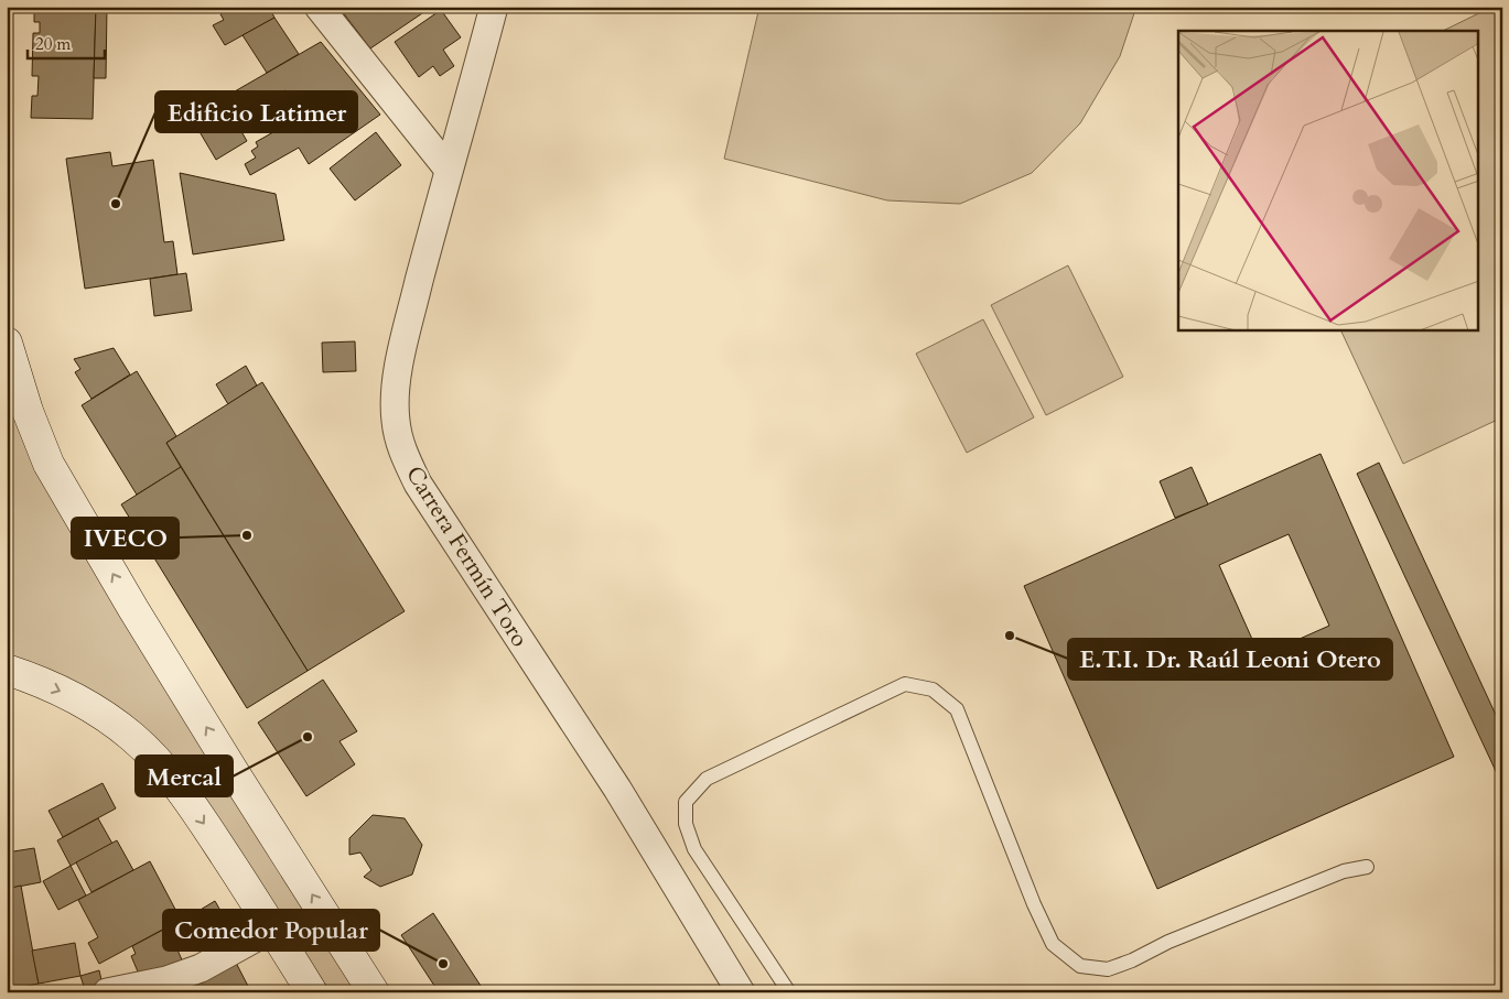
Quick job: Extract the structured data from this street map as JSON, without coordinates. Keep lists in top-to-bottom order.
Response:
{
  "streets": {
    "street": ["Carrera Fermín Toro"]
  },
  "places": [
    "Edificio Latimer",
    "IVECO",
    "E.T.I. Dr. Raúl Leoni Otero",
    "Mercal",
    "Comedor Popular"
  ],
  "scale_bar": "20 m"
}
